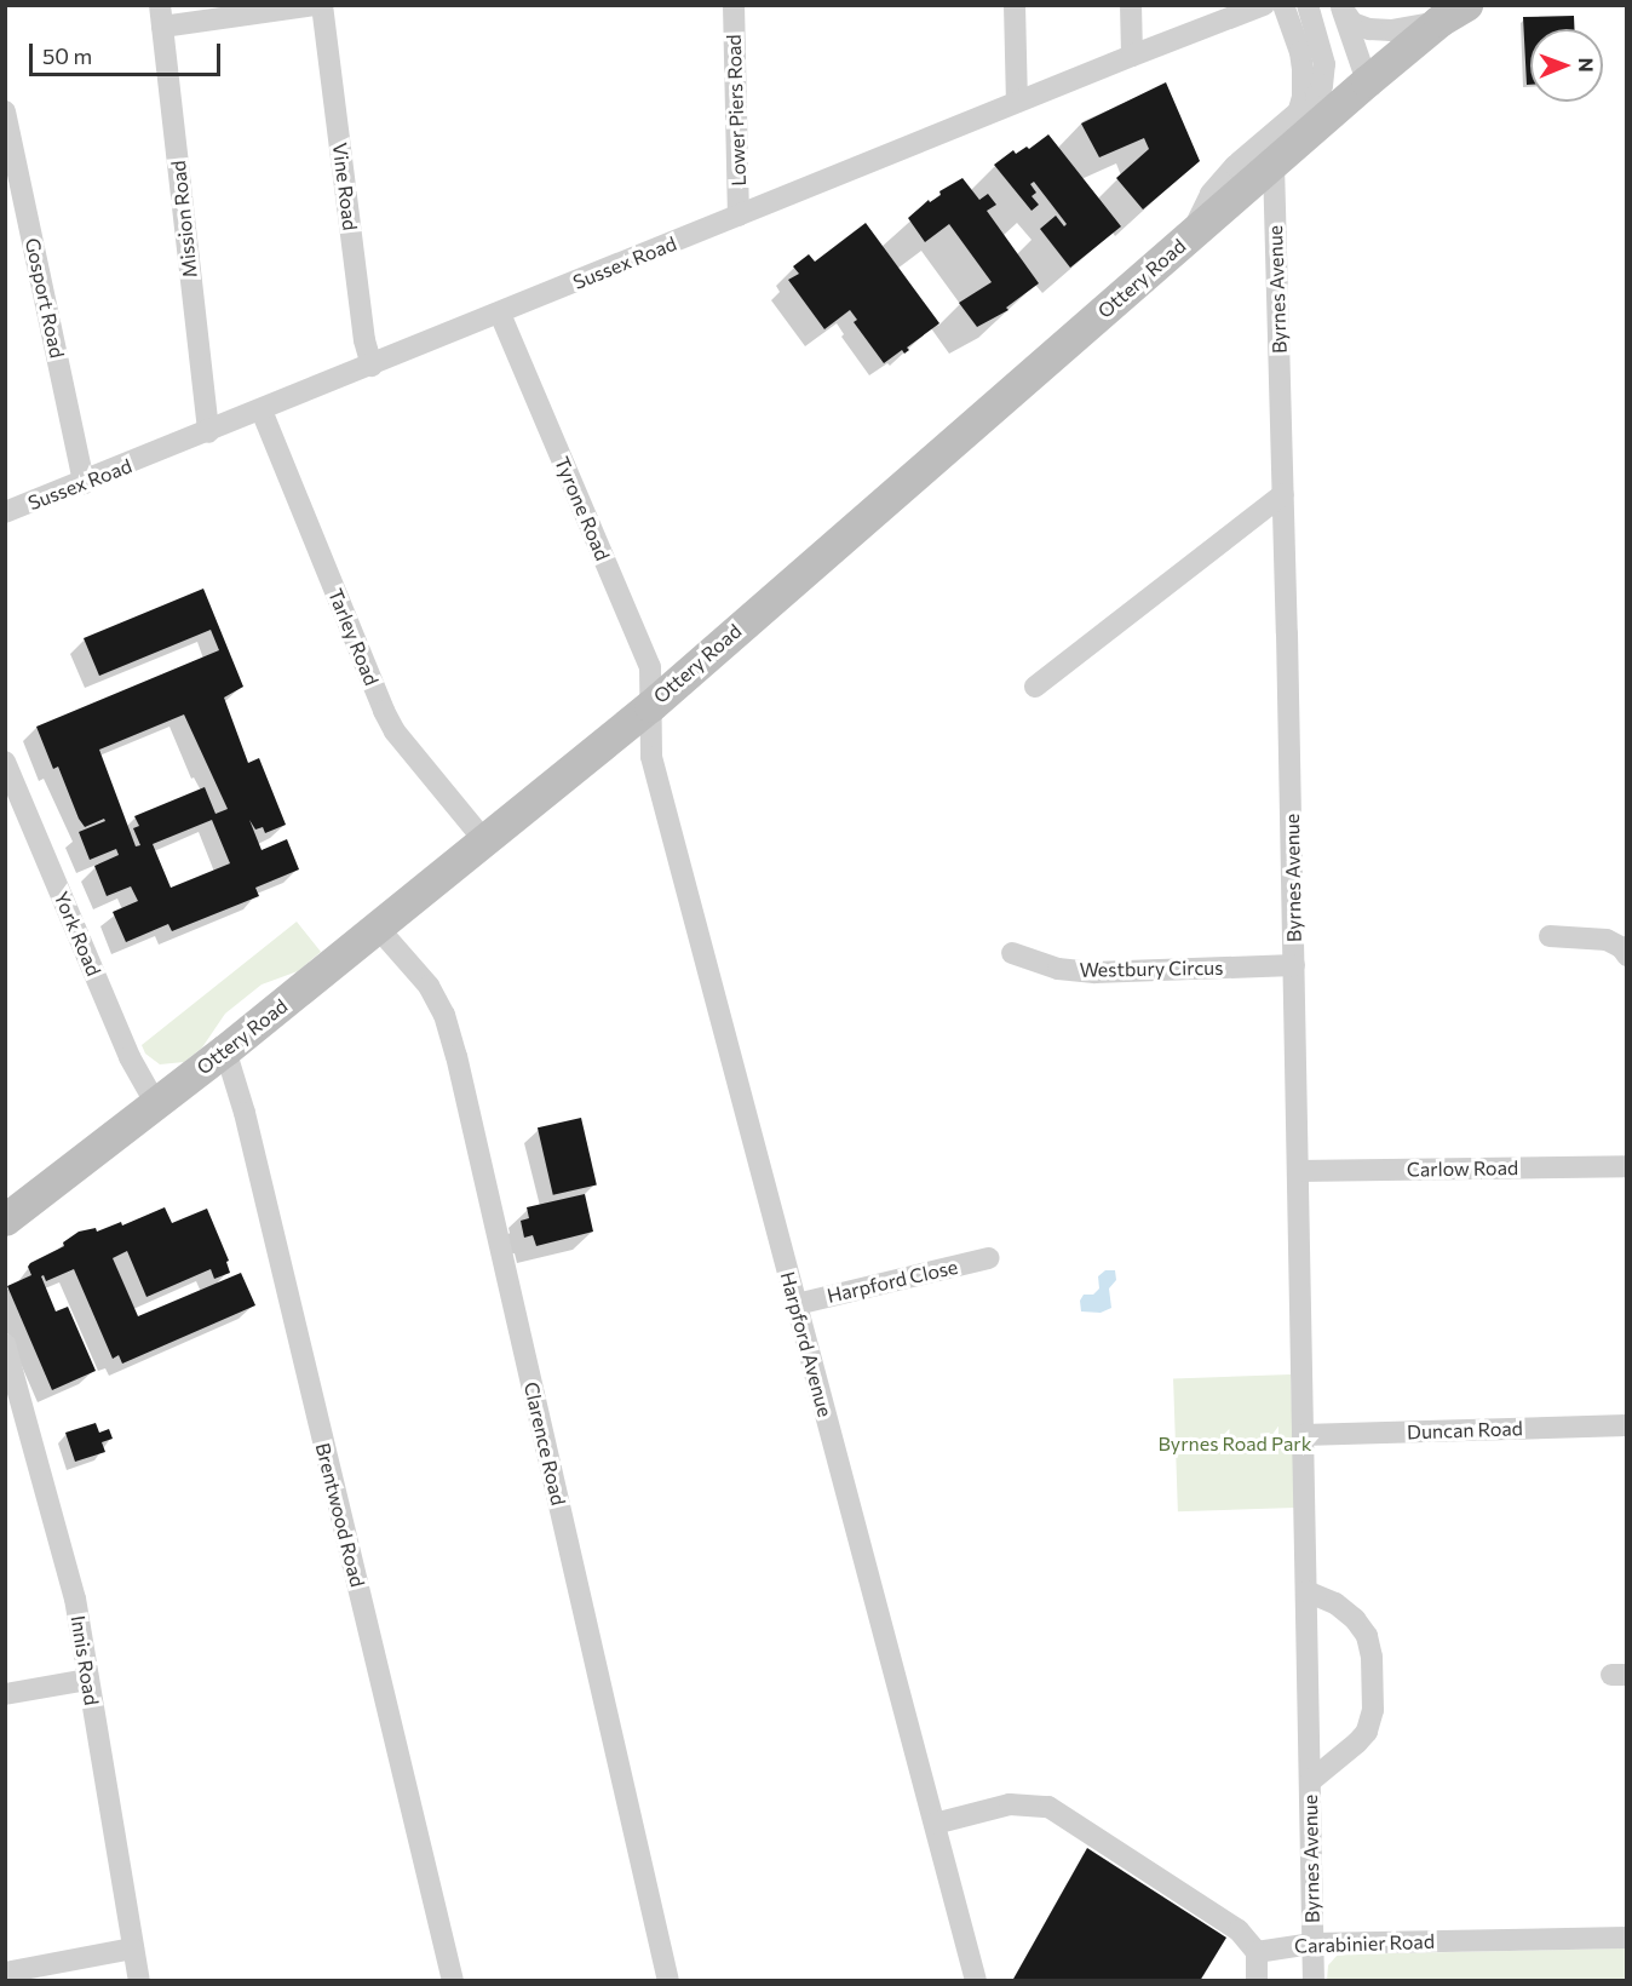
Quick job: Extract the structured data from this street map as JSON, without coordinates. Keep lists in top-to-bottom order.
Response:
{
  "streets": {
    "street": [
      "Lower Piers Road",
      "Vine Road",
      "Mission Road",
      "Sussex Road",
      "Ottery Road",
      "Byrnes Avenue",
      "Gosport Road",
      "Tyrone Road",
      "Tarley Road",
      "York Road",
      "Westbury Circus",
      "Carlow Road",
      "Harpford Close",
      "Harpford Avenue",
      "Duncan Road",
      "Clarence Road",
      "Brentwood Road",
      "Innis Road",
      "Carabinier Road"
    ]
  },
  "crossings": [
    ["Lower Piers Road", "Sussex Road"],
    ["Vine Road", "Sussex Road"],
    ["Mission Road", "Sussex Road"],
    ["Sussex Road", "Gosport Road"],
    ["Sussex Road", "Tyrone Road"],
    ["Sussex Road", "Tarley Road"],
    ["Ottery Road", "Byrnes Avenue"],
    ["Ottery Road", "Tyrone Road"],
    ["Ottery Road", "Tarley Road"],
    ["Ottery Road", "York Road"],
    ["Ottery Road", "Harpford Avenue"],
    ["Ottery Road", "Clarence Road"],
    ["Ottery Road", "Brentwood Road"],
    ["Byrnes Avenue", "Westbury Circus"],
    ["Byrnes Avenue", "Carlow Road"],
    ["Byrnes Avenue", "Duncan Road"],
    ["Byrnes Avenue", "Carabinier Road"],
    ["Tyrone Road", "Harpford Avenue"],
    ["Harpford Close", "Harpford Avenue"]
  ],
  "parks": ["Byrnes Road Park"],
  "scale_bar": "50 m",
  "north": "right"
}
